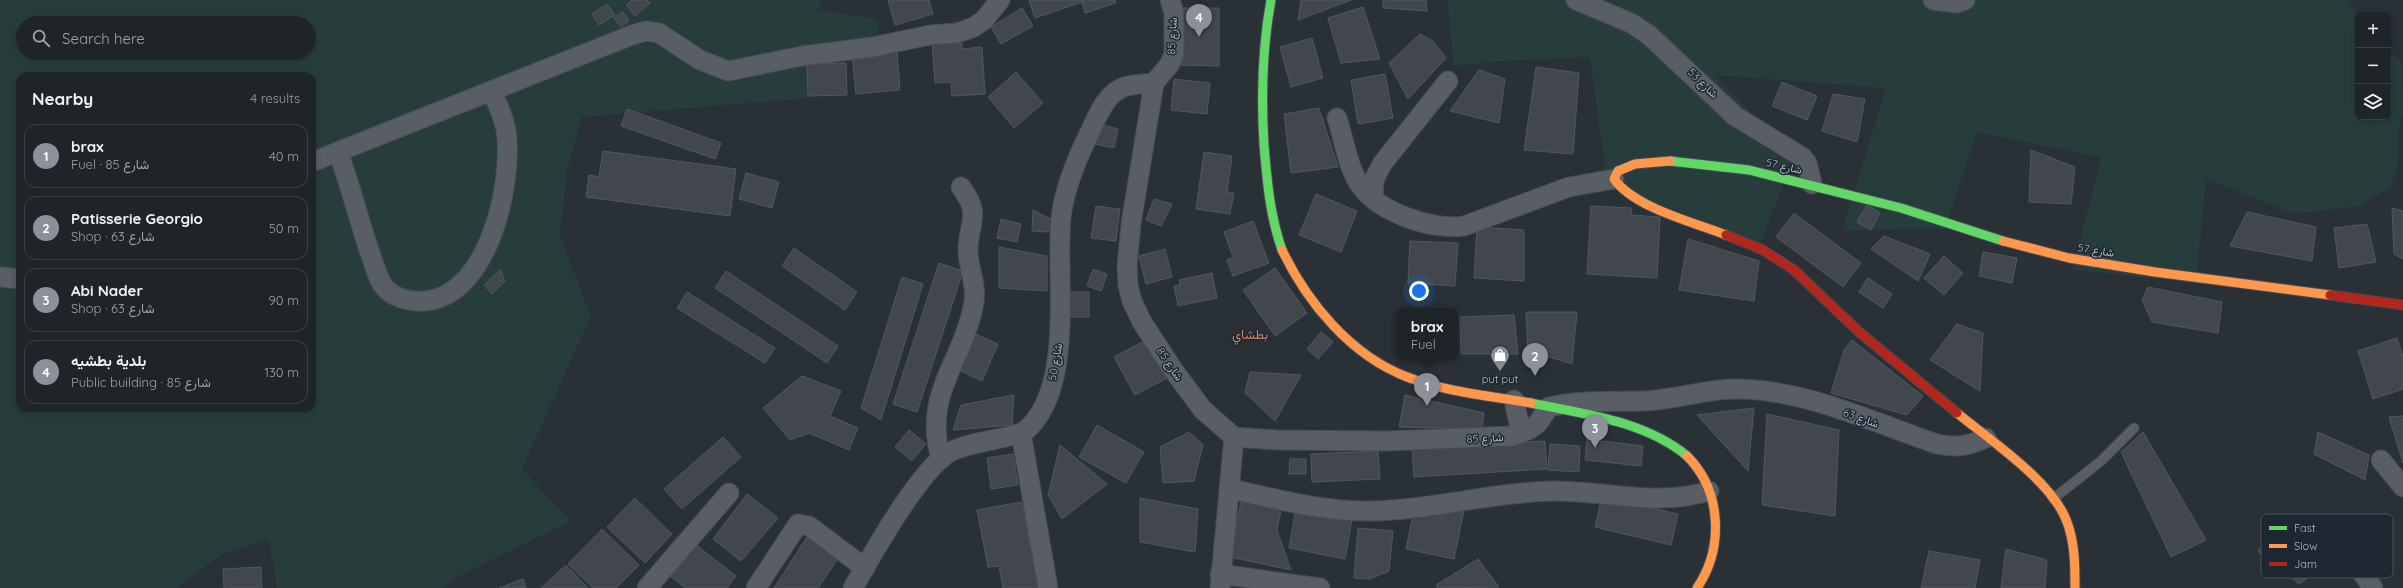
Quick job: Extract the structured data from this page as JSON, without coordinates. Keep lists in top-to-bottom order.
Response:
{
  "streets": {
    "street": [
      "شارع 85",
      "شارع 53",
      "شارع 57",
      "شارع 50",
      "شارع 63"
    ]
  },
  "crossings": [
    ["شارع 85", "شارع 50"],
    ["شارع 53", "شارع 57"]
  ],
  "districts": ["بطشاي"],
  "places": {
    "shop": ["put put"]
  },
  "legend": ["Fast", "Slow", "Jam"],
  "page": {
    "pins": [
      "4",
      "2",
      "1",
      "3"
    ],
    "map_buttons": ["+", "−"],
    "search": "Search here",
    "heading": ["Nearby", "4 results"],
    "list": [
      {
        "mark": "1",
        "name": "brax",
        "note": "Fuel · شارع 85",
        "value": "40 m"
      },
      {
        "mark": "2",
        "name": "Patisserie Georgio",
        "note": "Shop · شارع 63",
        "value": "50 m"
      },
      {
        "mark": "3",
        "name": "Abi Nader",
        "note": "Shop · شارع 63",
        "value": "90 m"
      },
      {
        "mark": "4",
        "name": "بلدية بطشيه",
        "note": "Public building · شارع 85",
        "value": "130 m"
      }
    ],
    "popup": ["brax", "Fuel"]
  }
}
